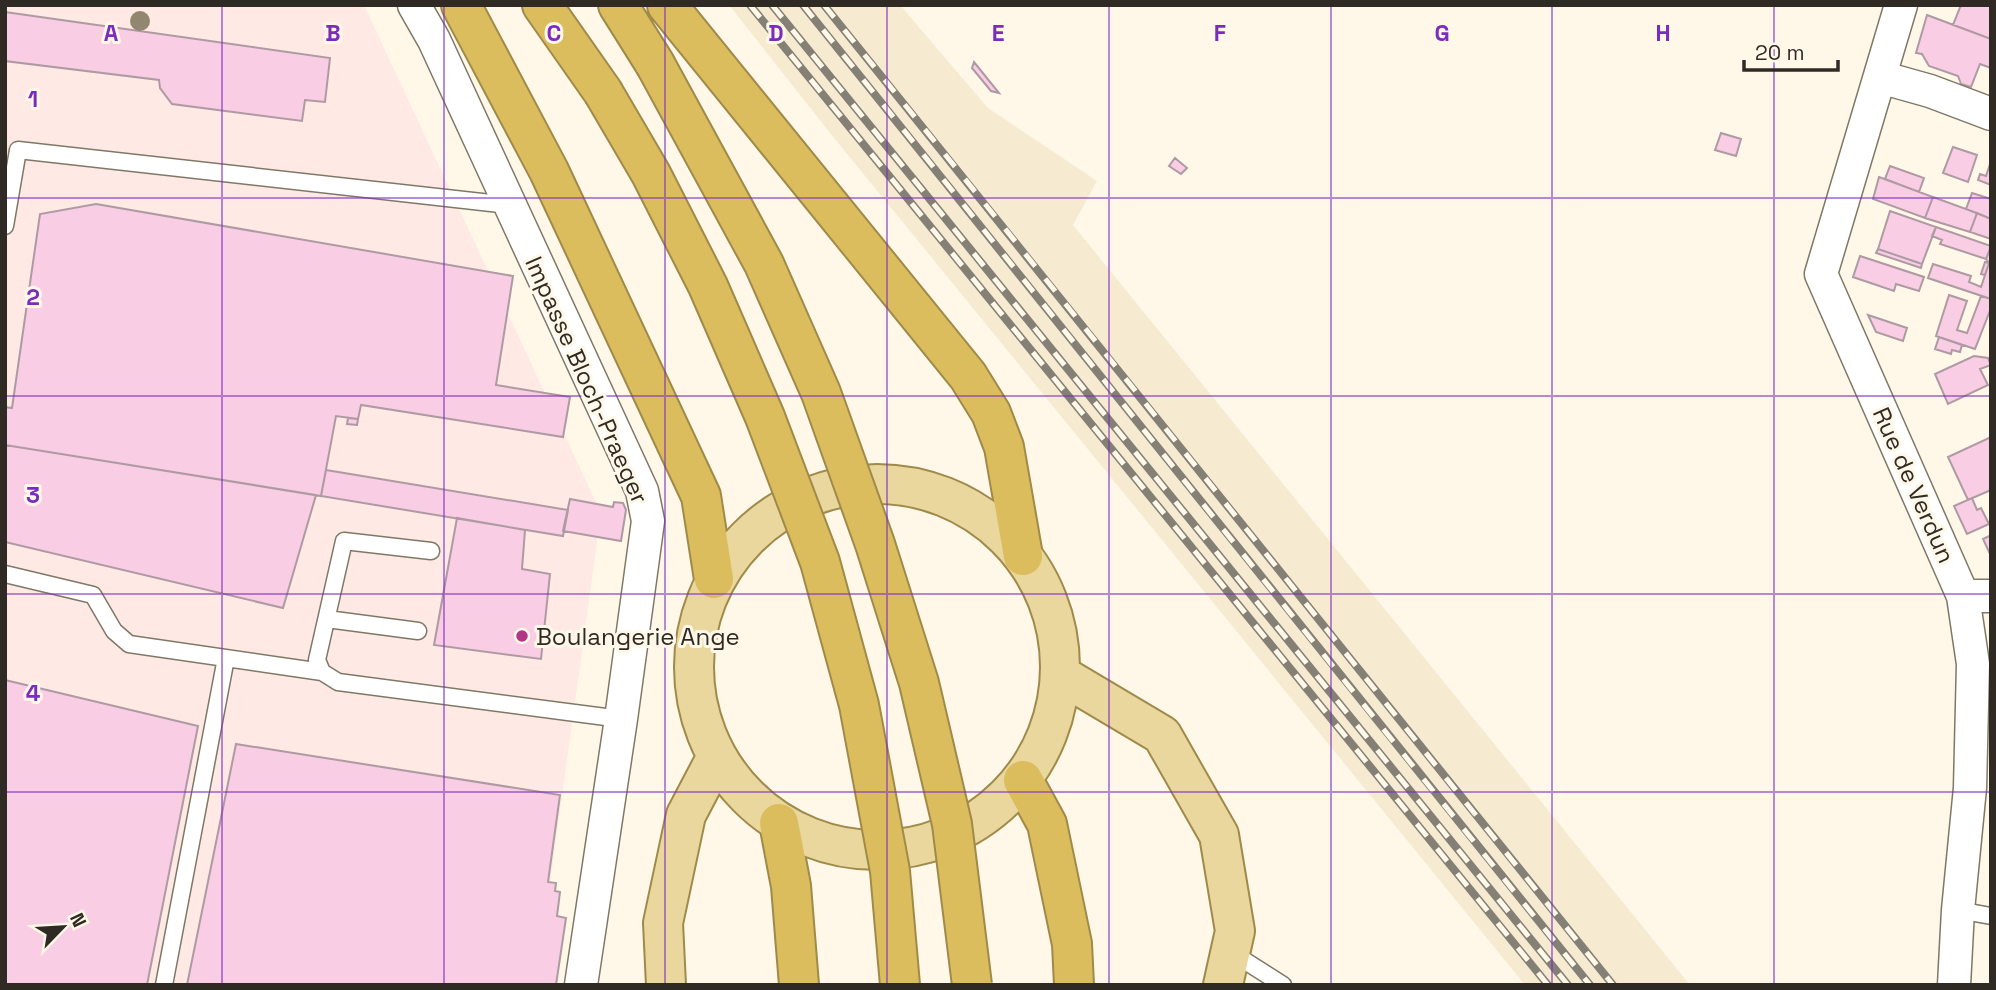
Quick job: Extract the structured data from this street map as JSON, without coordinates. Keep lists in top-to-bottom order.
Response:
{
  "streets": {
    "street": ["Impasse Bloch-Praeger", "Rue de Verdun"]
  },
  "places": ["Boulangerie Ange"],
  "scale_bar": "20 m",
  "north": "top right",
  "grid": {
    "columns": [
      "A",
      "B",
      "C",
      "D",
      "E",
      "F",
      "G",
      "H"
    ],
    "rows": [
      "1",
      "2",
      "3",
      "4"
    ]
  }
}
